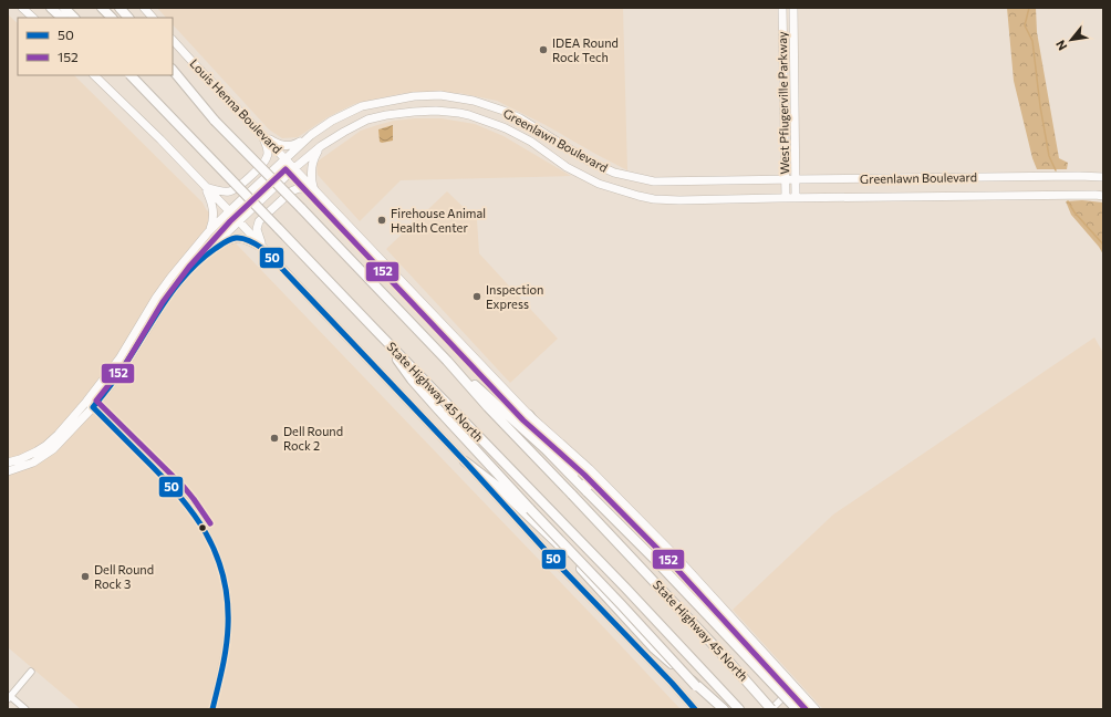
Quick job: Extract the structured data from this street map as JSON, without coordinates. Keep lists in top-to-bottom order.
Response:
{
  "streets": {
    "highway": ["State Highway 45 North"],
    "main road": ["West Pflugerville Parkway", "Louis Henna Boulevard", "Greenlawn Boulevard"]
  },
  "crossings": [
    ["West Pflugerville Parkway", "Greenlawn Boulevard"],
    ["Louis Henna Boulevard", "Greenlawn Boulevard"]
  ],
  "places": [
    "IDEA Round Rock Tech",
    "Firehouse Animal Health Center",
    "Inspection Express",
    "Dell Round Rock 2",
    "Dell Round Rock 3"
  ],
  "lines": ["transit line 152", "transit line 50"],
  "legend": ["50", "152"],
  "north": "bottom left"
}
